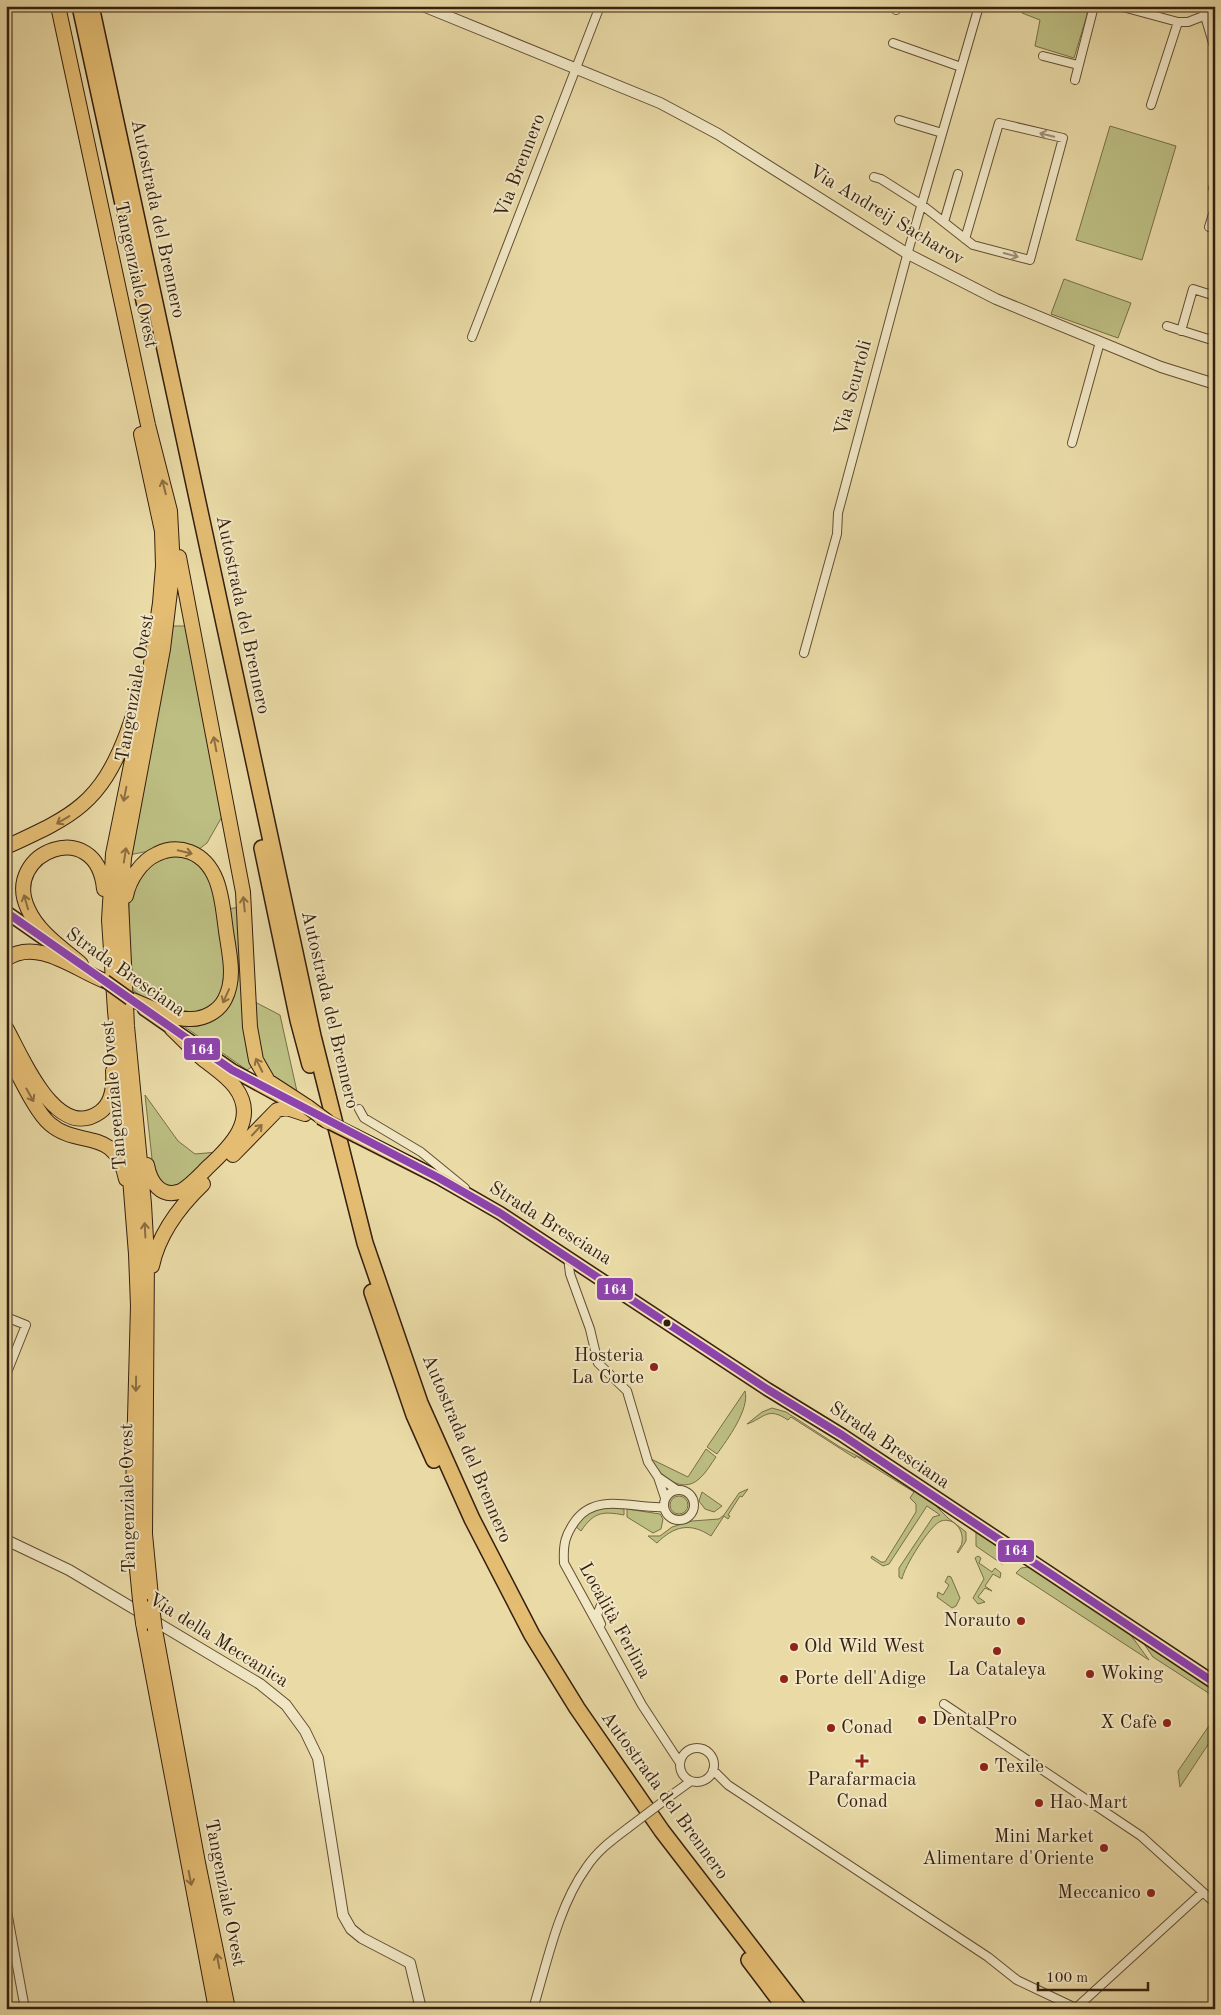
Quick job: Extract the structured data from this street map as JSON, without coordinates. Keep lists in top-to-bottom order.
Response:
{
  "streets": {
    "highway": ["Autostrada del Brennero", "Tangenziale Ovest"],
    "main road": ["Strada Bresciana"],
    "street": [
      "Via Brennero",
      "Via Andreij Sacharov",
      "Via Scurtoli",
      "Località Ferlina",
      "Via della Meccanica"
    ]
  },
  "crossings": [
    ["Via Brennero", "Via Andreij Sacharov"],
    ["Via Andreij Sacharov", "Via Scurtoli"]
  ],
  "places": {
    "other": [
      "Hosteria La Corte",
      "Norauto",
      "Old Wild West",
      "La Cataleya",
      "Woking",
      "Porte dell'Adige",
      "DentalPro",
      "X Cafè",
      "Conad",
      "Texile",
      "Hao Mart",
      "Mini Market Alimentare d'Oriente",
      "Meccanico"
    ],
    "health": ["Parafarmacia Conad"]
  },
  "lines": ["transit line 164"],
  "scale_bar": "100 m"
}
